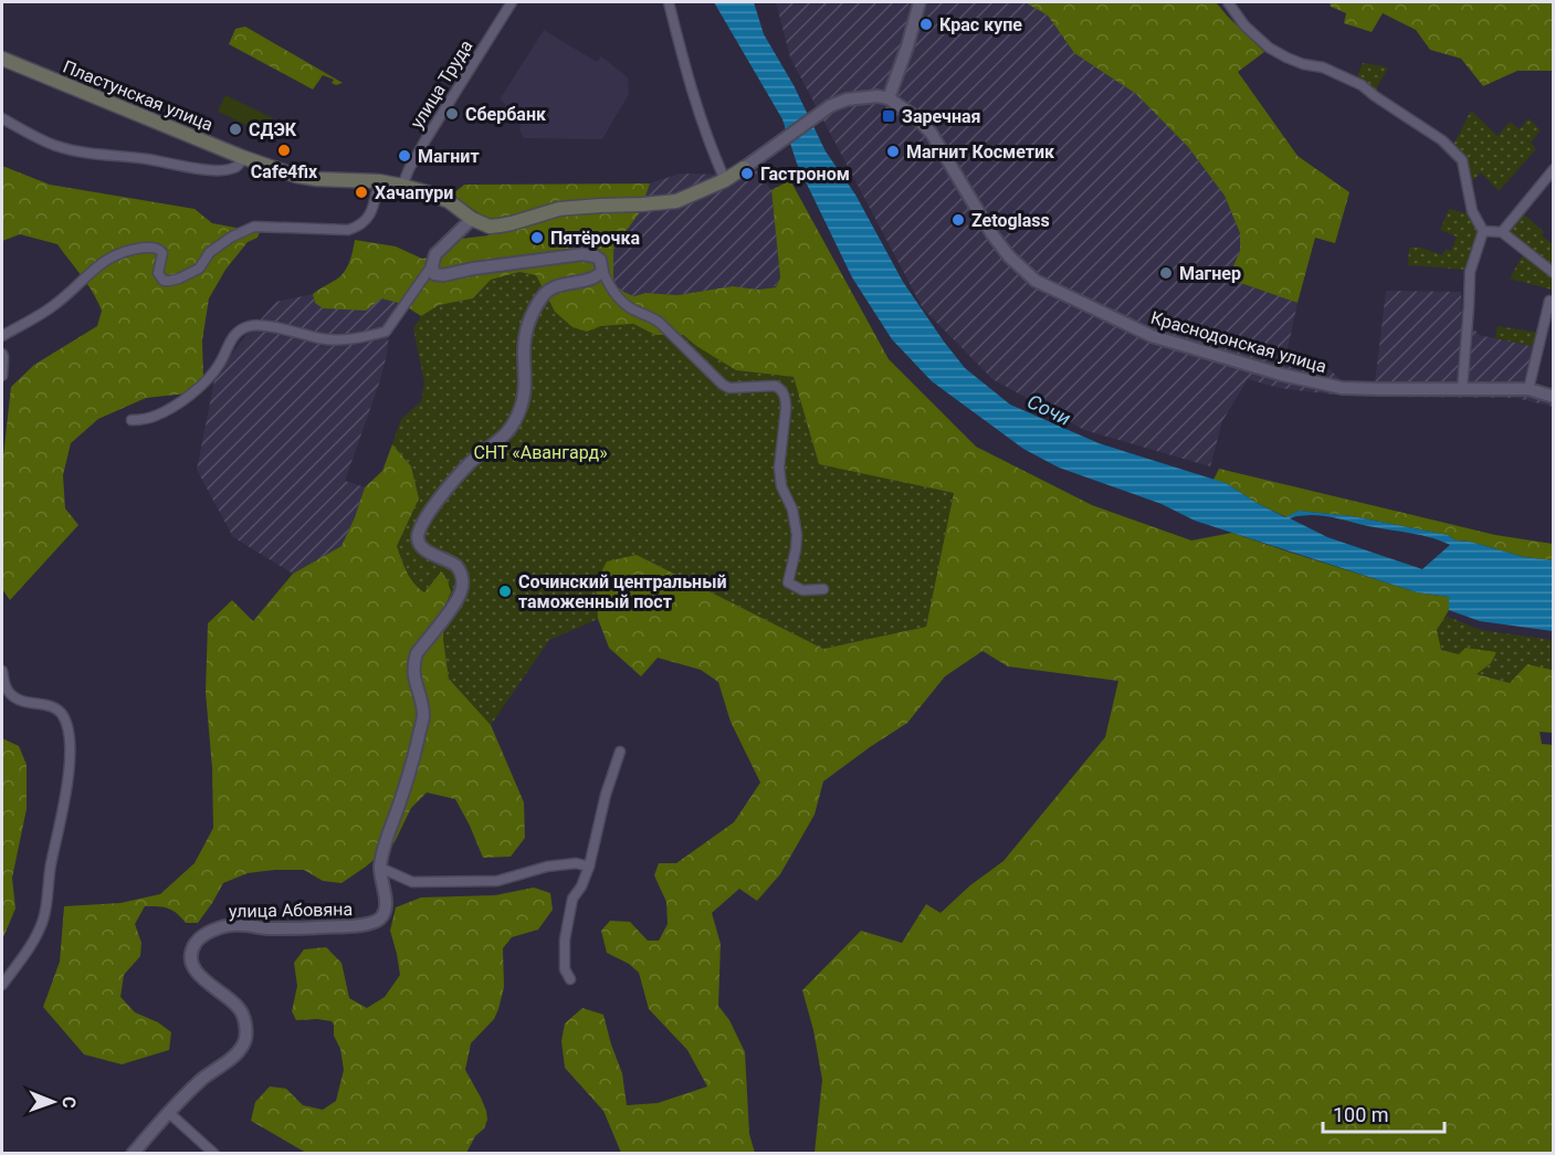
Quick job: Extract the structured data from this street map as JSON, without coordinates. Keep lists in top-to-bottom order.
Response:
{
  "streets": {
    "main road": ["Пластунская улица"],
    "street": ["улица Труда", "Краснодонская улица", "улица Абовяна"]
  },
  "crossings": [
    ["улица Труда", "Пластунская улица"]
  ],
  "water": ["Сочи"],
  "parks": ["СНТ «Авангард»"],
  "places": {
    "other": [
      "Крас купе",
      "Сбербанк",
      "СДЭК",
      "Cafe4fix",
      "Магнит Косметик",
      "Магнит",
      "Гастроном",
      "Хачапури",
      "Zetoglass",
      "Пятёрочка",
      "Магнер",
      "Сочинский центральный таможенный пост"
    ],
    "transit": ["Заречная"]
  },
  "scale_bar": "100 m",
  "north": "right"
}
